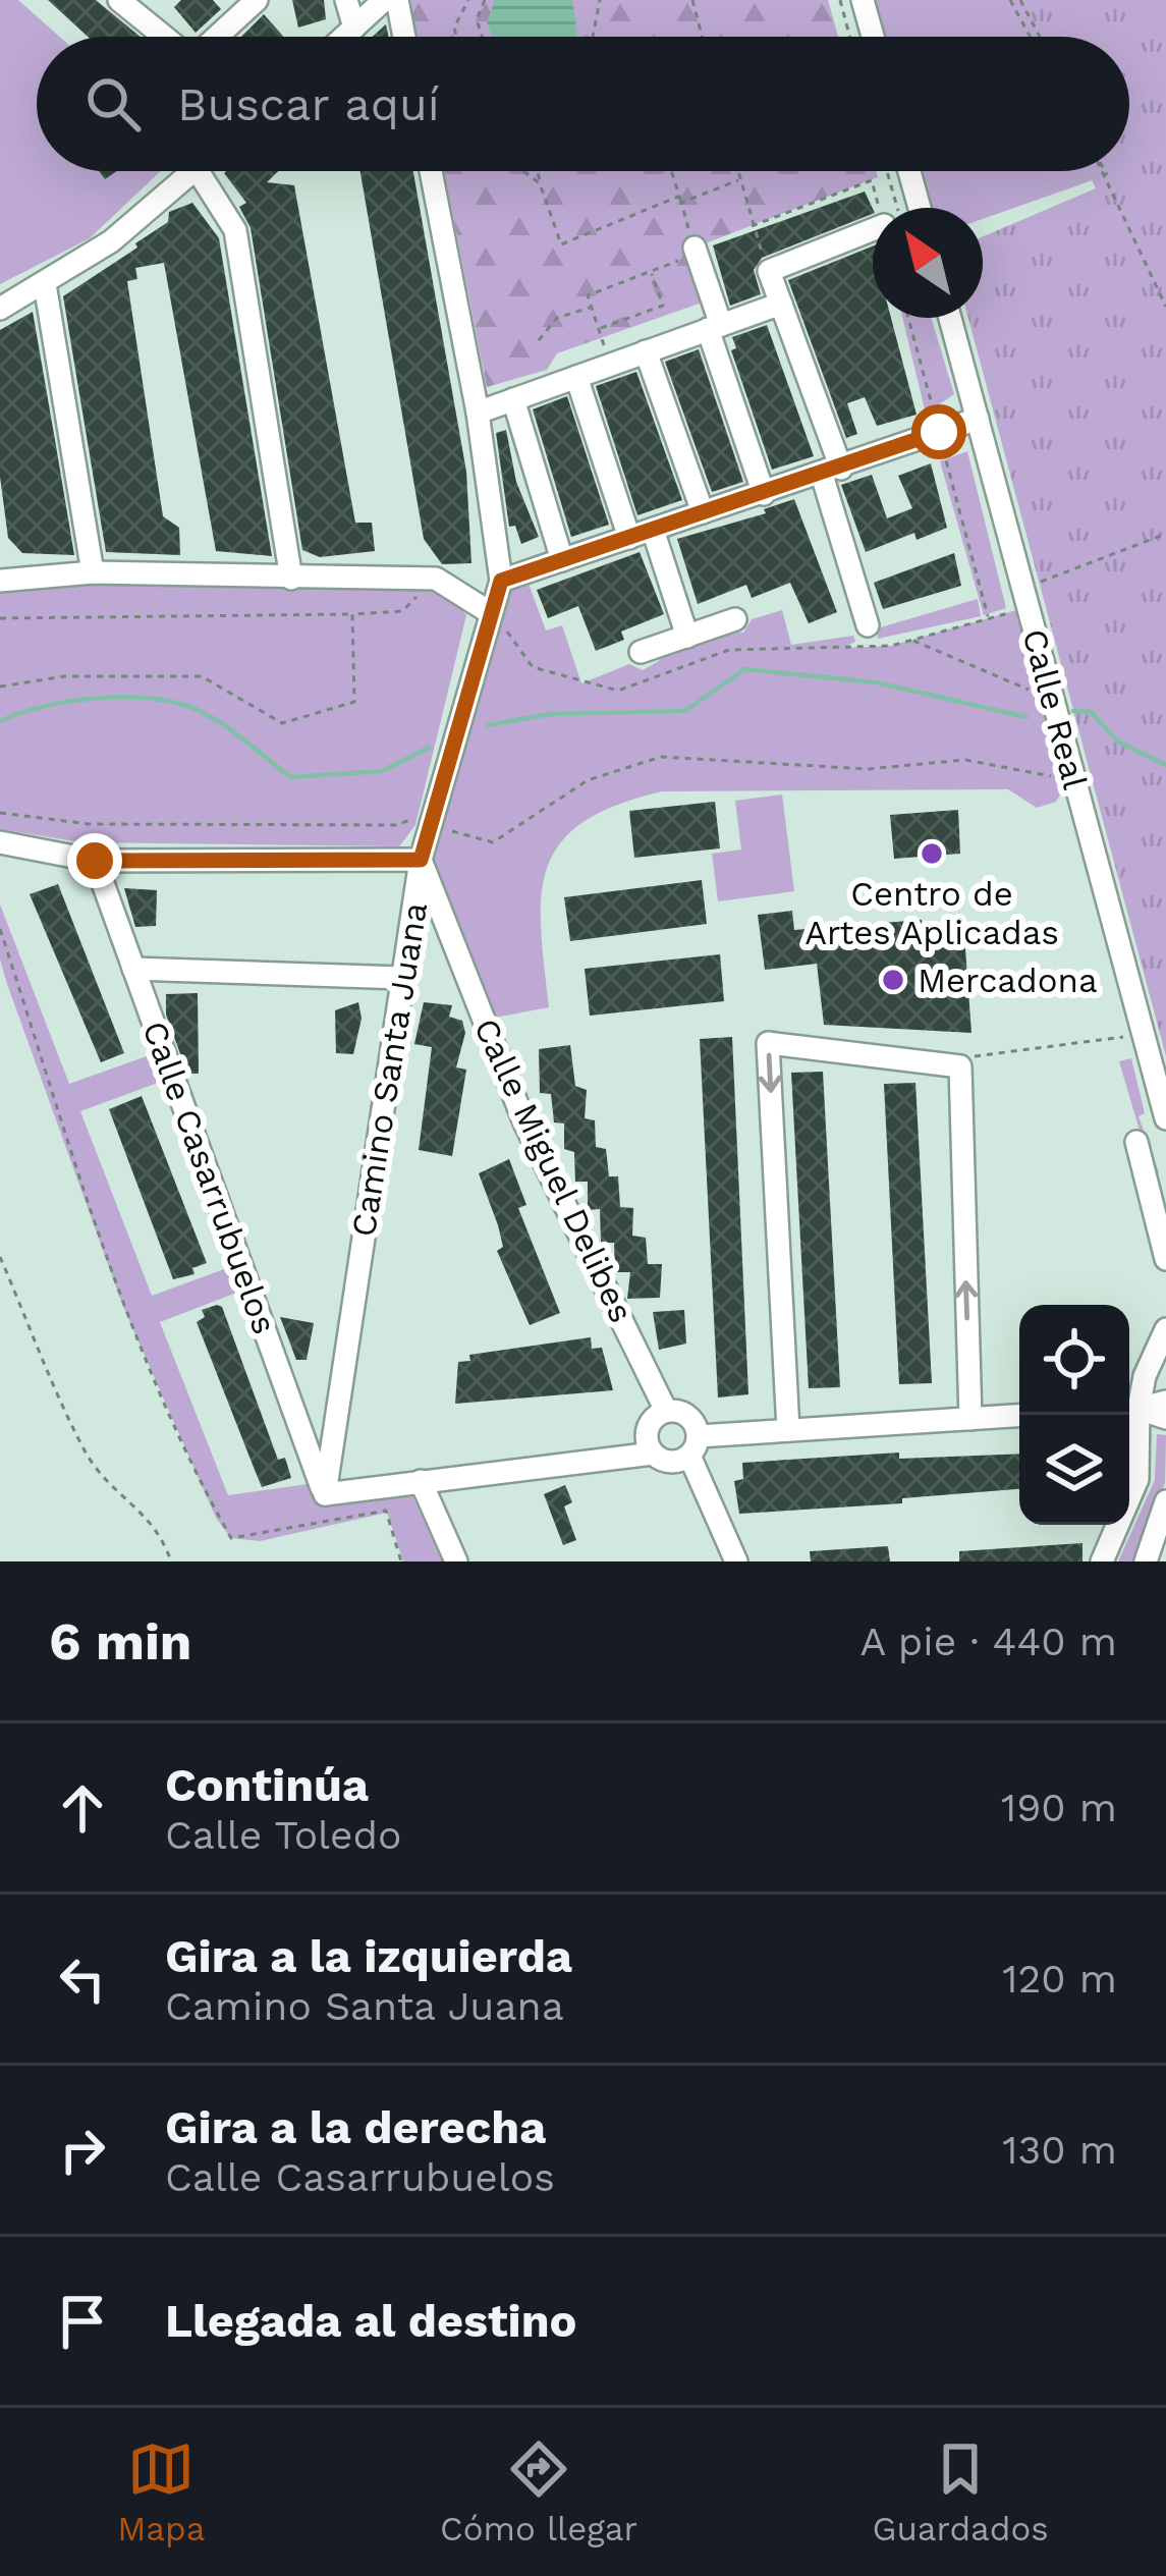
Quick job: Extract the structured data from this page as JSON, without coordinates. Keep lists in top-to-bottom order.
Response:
{
  "streets": {
    "street": [
      "Calle Real",
      "Camino Santa Juana",
      "Calle Miguel Delibes",
      "Calle Casarrubuelos"
    ]
  },
  "crossings": [
    ["Camino Santa Juana", "Calle Miguel Delibes"],
    ["Camino Santa Juana", "Calle Casarrubuelos"]
  ],
  "places": ["Centro de Artes Aplicadas", "Mercadona"],
  "north": "top left",
  "page": {
    "search": "Buscar aquí",
    "heading": ["6 min", "A pie · 440 m"],
    "list": [
      ["Continúa", "Calle Toledo", "190 m"],
      ["Gira a la izquierda", "Camino Santa Juana", "120 m"],
      ["Gira a la derecha", "Calle Casarrubuelos", "130 m"],
      "Llegada al destino"
    ],
    "nav": ["Mapa", "Cómo llegar", "Guardados"]
  }
}
